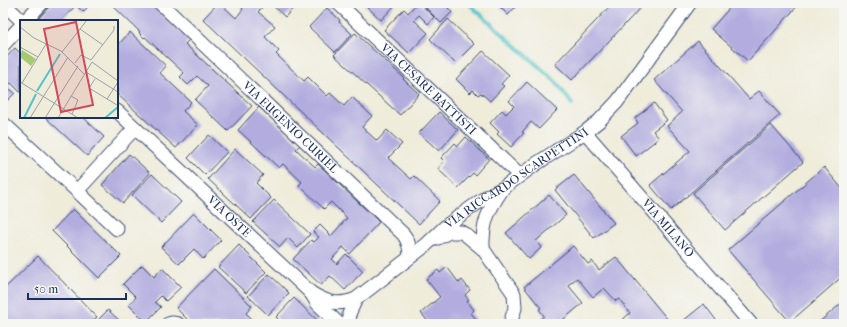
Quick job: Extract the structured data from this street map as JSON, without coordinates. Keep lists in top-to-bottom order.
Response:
{
  "streets": {
    "street": [
      "VIA CESARE BATTISTI",
      "VIA EUGENIO CURIEL",
      "VIA RICCARDO SCARPETTINI",
      "VIA OSTE",
      "VIA MILANO"
    ]
  },
  "crossings": [
    ["VIA CESARE BATTISTI", "VIA RICCARDO SCARPETTINI"],
    ["VIA EUGENIO CURIEL", "VIA RICCARDO SCARPETTINI"],
    ["VIA RICCARDO SCARPETTINI", "VIA OSTE"],
    ["VIA RICCARDO SCARPETTINI", "VIA MILANO"]
  ],
  "scale_bar": "50 m"
}
